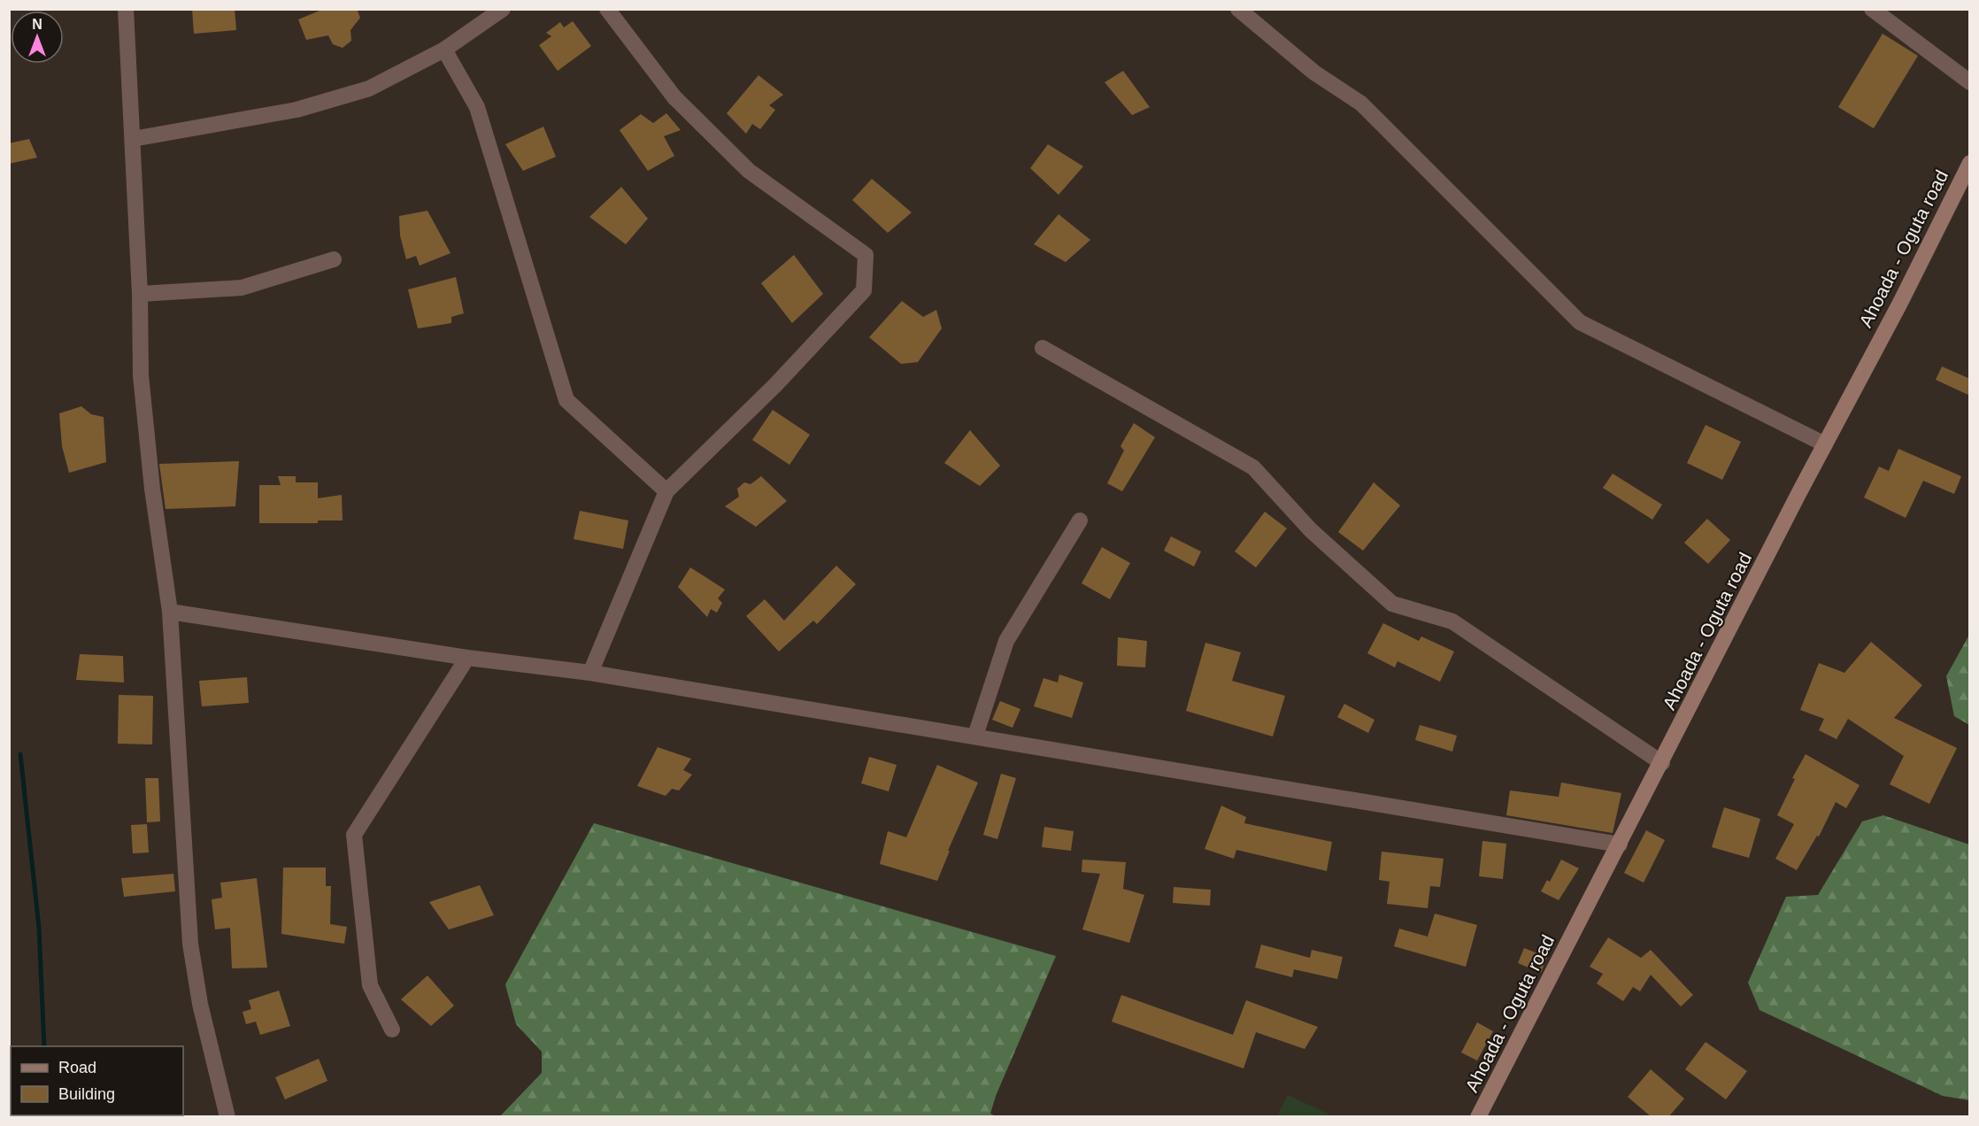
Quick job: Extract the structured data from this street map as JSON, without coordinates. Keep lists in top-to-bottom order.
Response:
{
  "streets": {
    "main road": ["Ahoada - Oguta road"]
  },
  "legend": ["Road", "Building"],
  "north": "top"
}
